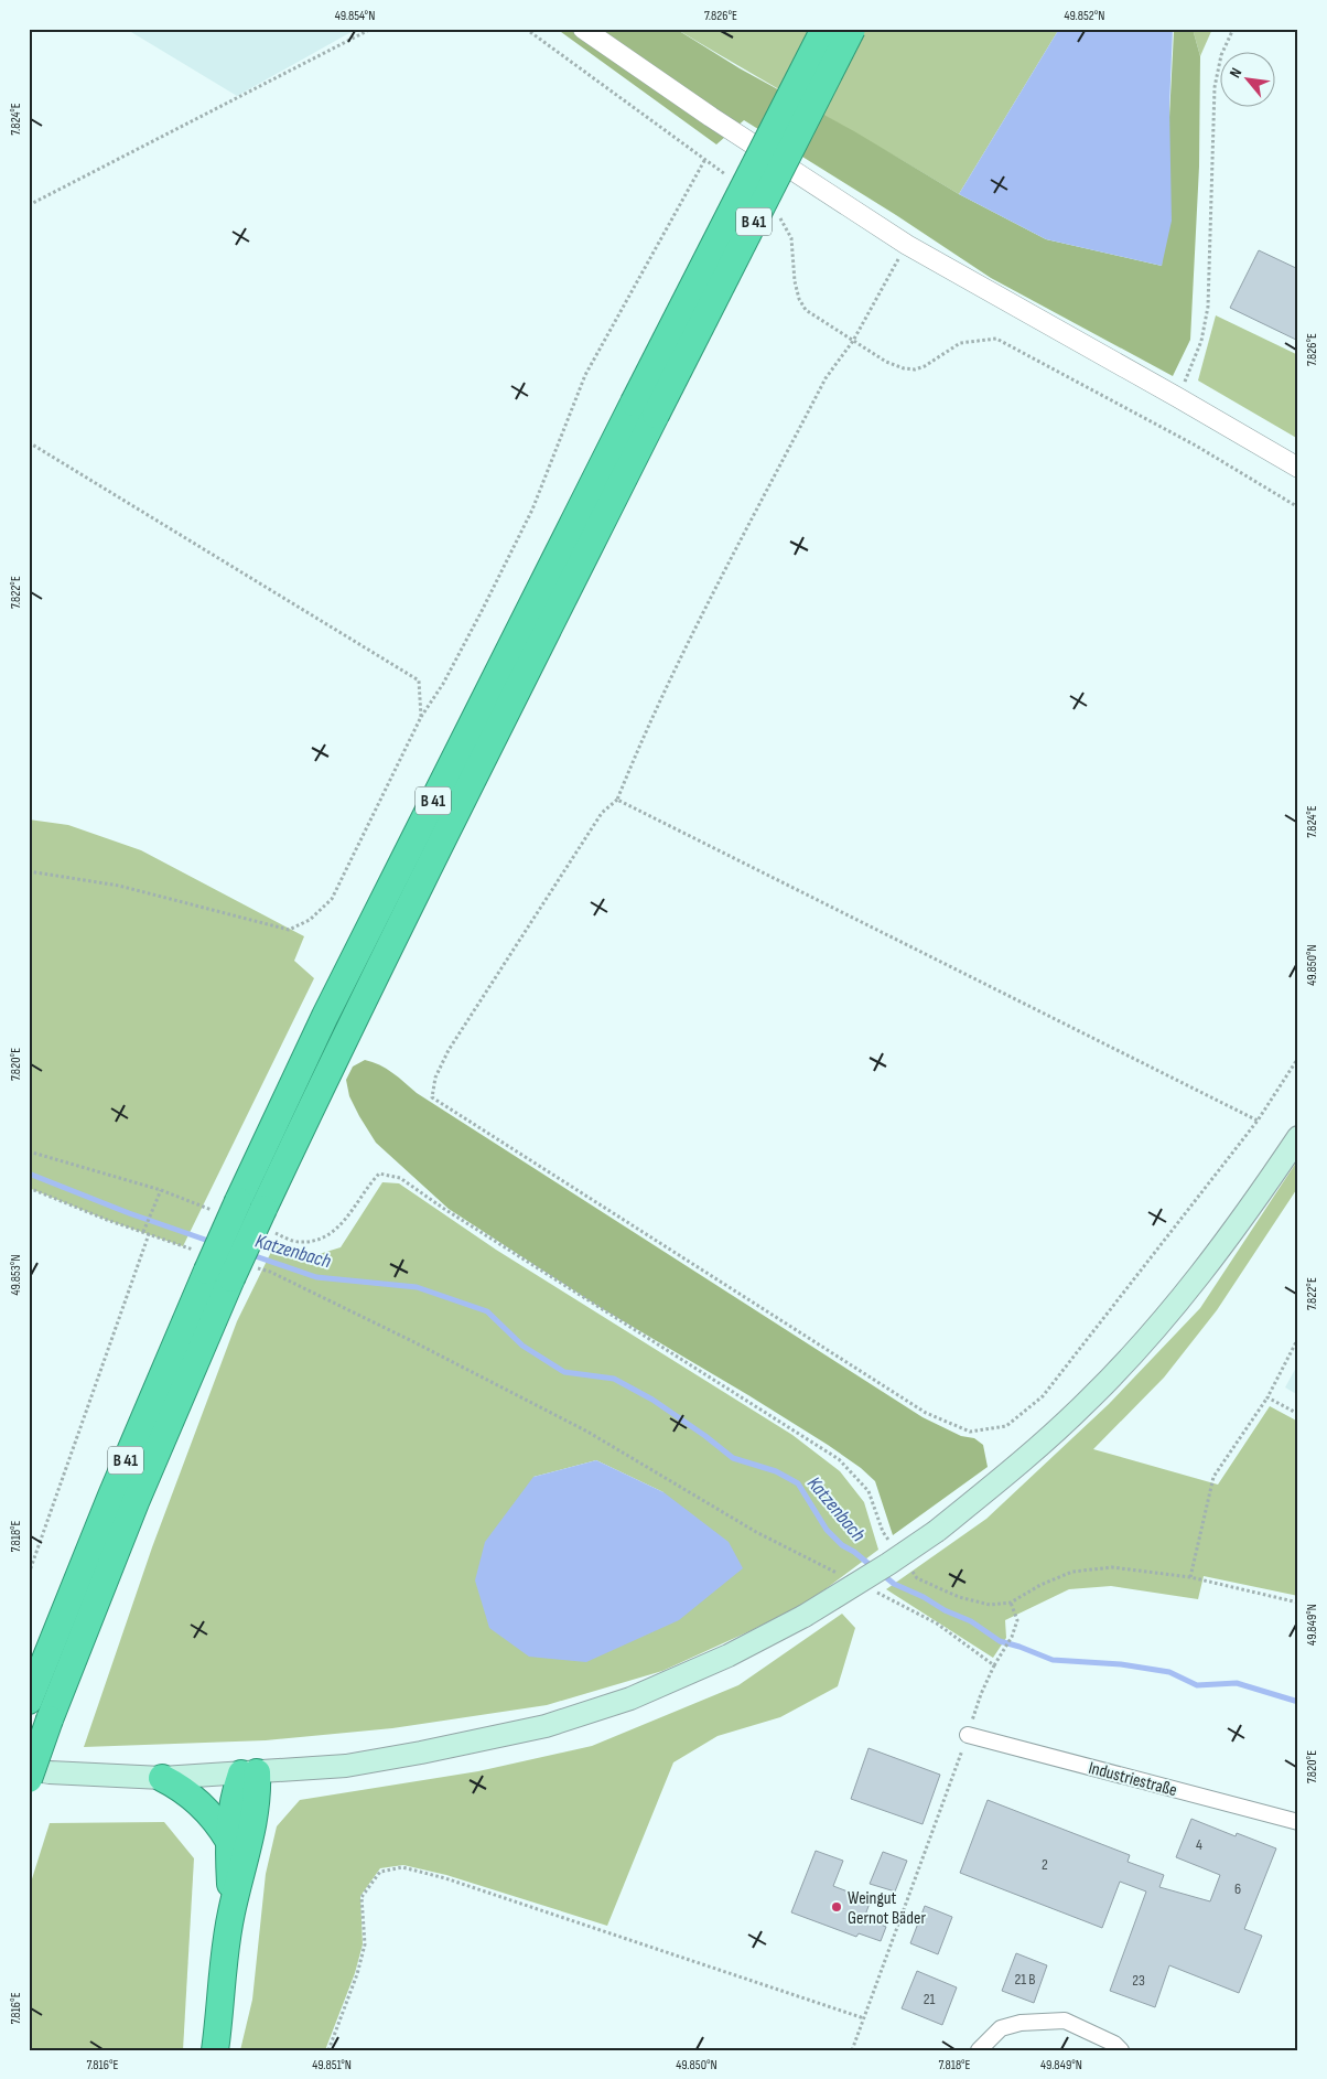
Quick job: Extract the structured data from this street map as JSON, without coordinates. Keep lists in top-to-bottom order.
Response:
{
  "streets": {
    "highway": ["B 41"],
    "street": ["Industriestraße"]
  },
  "water": ["Katzenbach"],
  "places": ["Weingut Gernot Bäder"],
  "house_numbers": [
    "4",
    "2",
    "6",
    "21 B",
    "23",
    "21"
  ],
  "north": "top left",
  "coordinates": [
    "49.854°N",
    "7.826°E",
    "49.852°N",
    "7.824°E",
    "7.822°E",
    "49.850°N",
    "7.820°E",
    "49.853°N",
    "7.818°E",
    "49.849°N",
    "7.816°E",
    "49.851°N"
  ]
}
